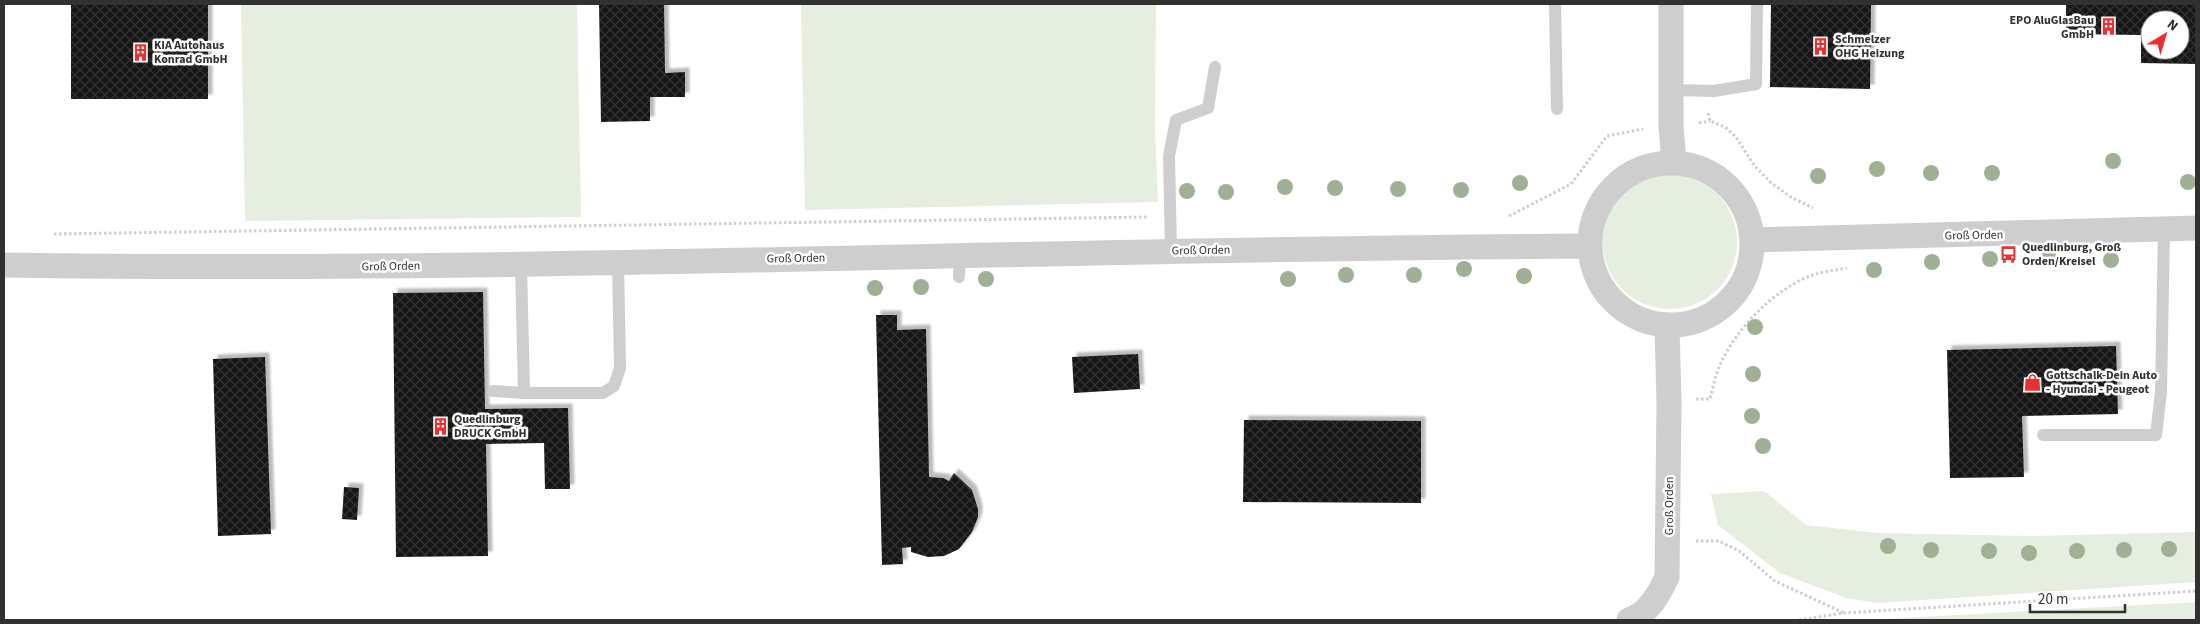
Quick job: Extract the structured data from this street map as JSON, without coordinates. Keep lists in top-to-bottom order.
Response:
{
  "streets": {
    "street": ["Groß Orden"]
  },
  "places": {
    "building": [
      "EPO AluGlasBau GmbH",
      "Schmelzer OHG Heizung",
      "KIA Autohaus Konrad GmbH",
      "Quedlinburg DRUCK GmbH"
    ],
    "bus stop": ["Quedlinburg, Groß Orden/Kreisel"],
    "shop": ["Gottschalk-Dein Auto - Hyundai - Peugeot"]
  },
  "scale_bar": "20 m",
  "north": "top right"
}
